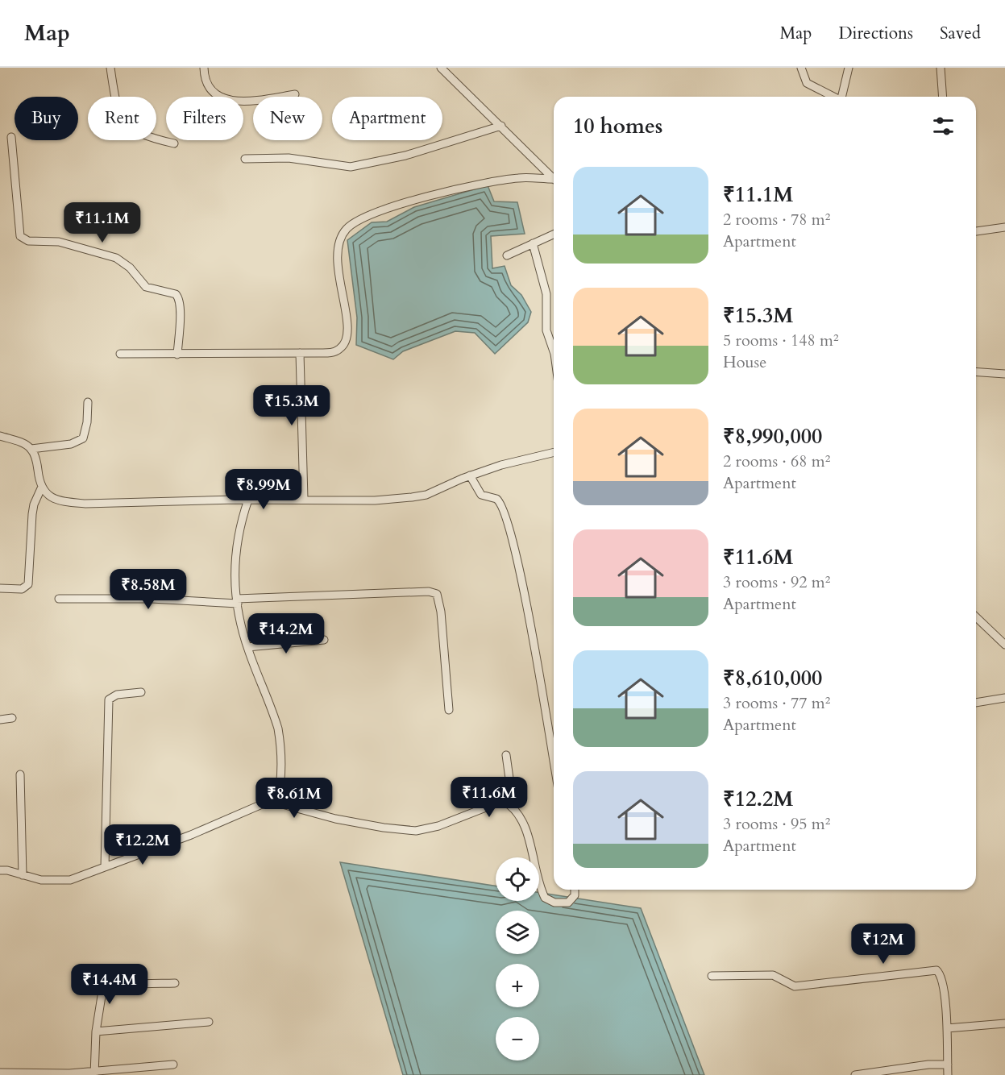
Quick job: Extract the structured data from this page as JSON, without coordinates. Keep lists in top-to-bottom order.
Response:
{
  "page": {
    "header": "Map",
    "nav": ["Map", "Directions", "Saved"],
    "chip": [
      "Buy",
      "Rent",
      "Filters",
      "New",
      "Apartment"
    ],
    "heading": "10 homes",
    "list": [
      {
        "name": "₹11.1M",
        "note": "2 rooms · 78 m² · Apartment"
      },
      {
        "name": "₹15.3M",
        "note": "5 rooms · 148 m² · House"
      },
      {
        "name": "₹8,990,000",
        "note": "2 rooms · 68 m² · Apartment"
      },
      {
        "name": "₹11.6M",
        "note": "3 rooms · 92 m² · Apartment"
      },
      {
        "name": "₹8,610,000",
        "note": "3 rooms · 77 m² · Apartment"
      },
      {
        "name": "₹12.2M",
        "note": "3 rooms · 95 m² · Apartment"
      }
    ],
    "price": [
      "₹11.1M",
      "₹15.3M",
      "₹8.99M",
      "₹8.58M",
      "₹14.2M",
      "₹11.6M",
      "₹8.61M",
      "₹12.2M",
      "₹12M",
      "₹14.4M"
    ],
    "map_buttons": ["+", "−"]
  }
}
